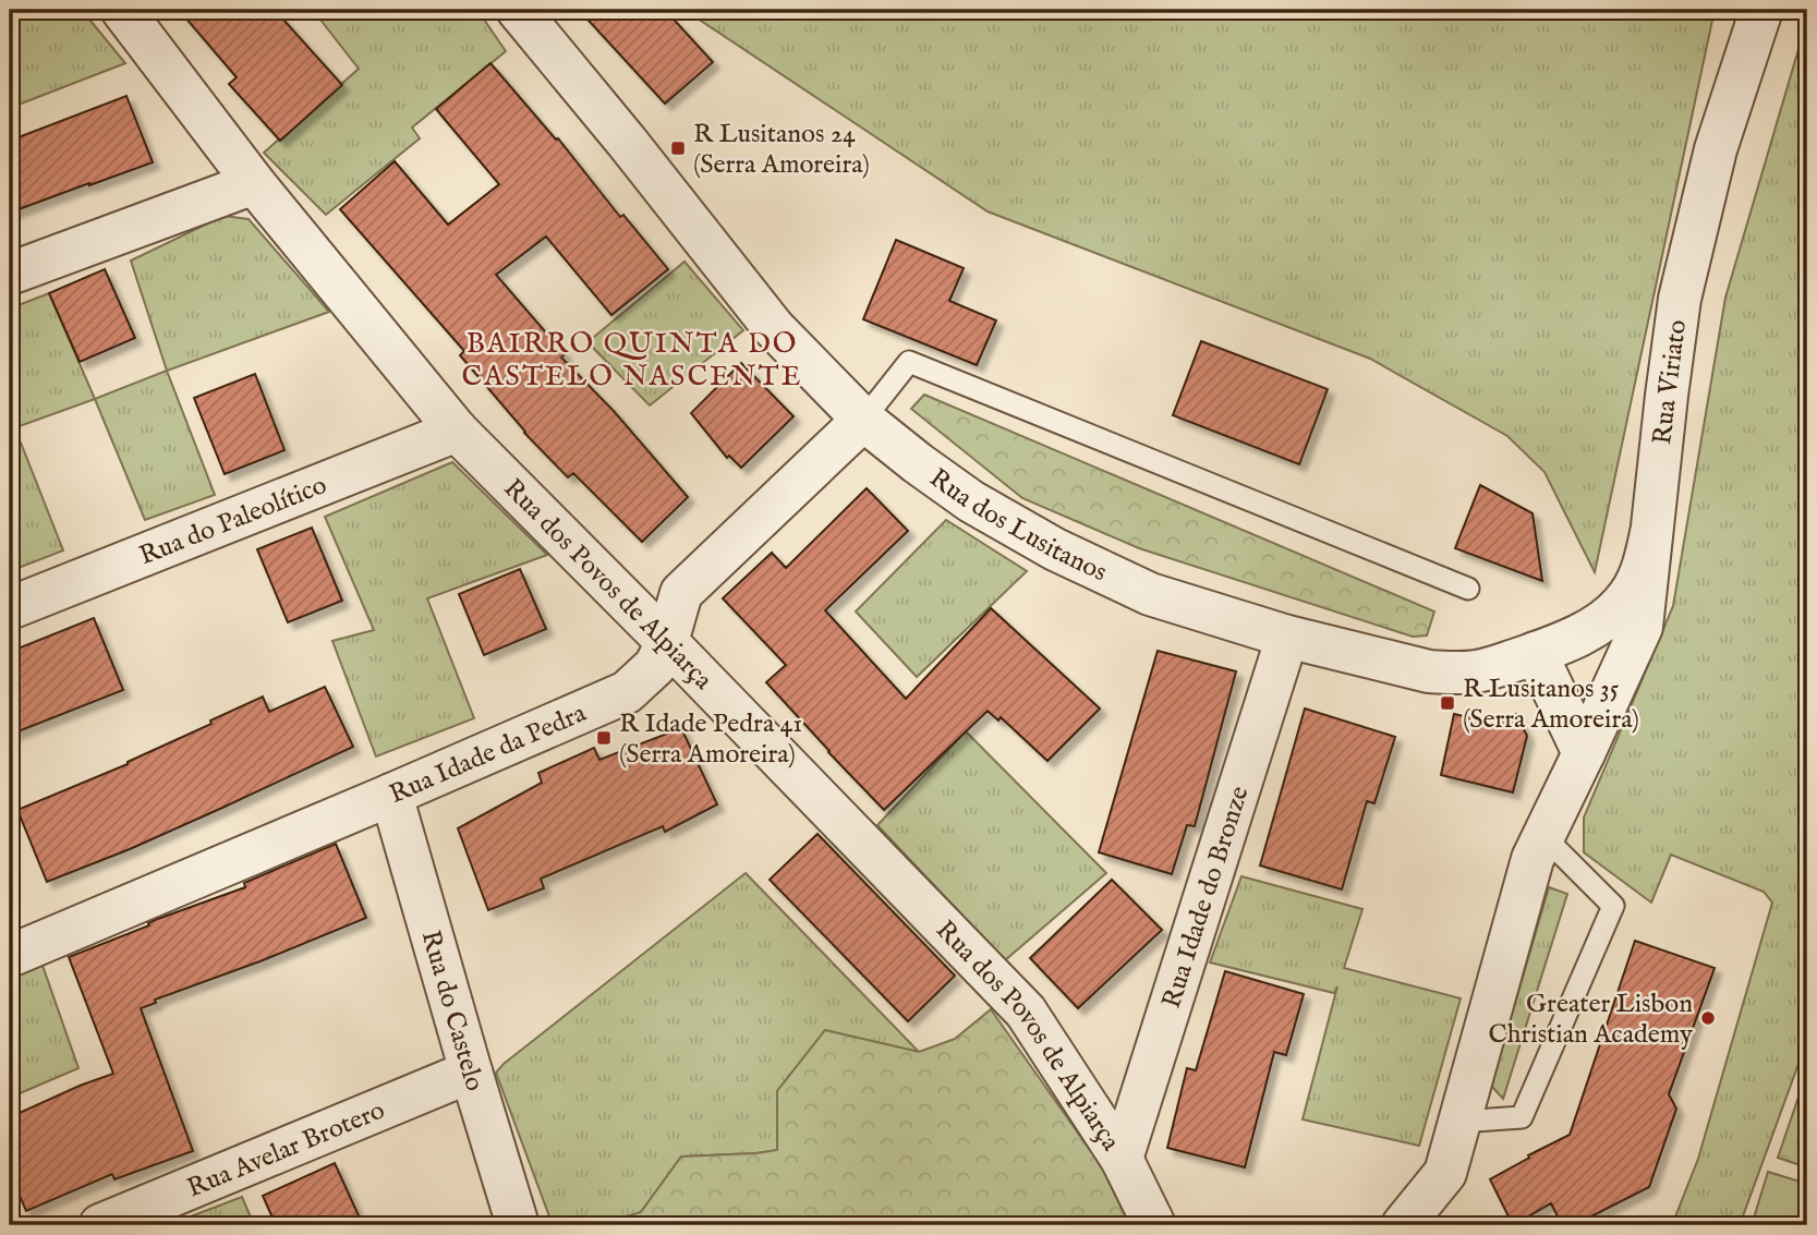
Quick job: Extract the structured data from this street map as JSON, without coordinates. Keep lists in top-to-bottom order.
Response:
{
  "streets": {
    "street": [
      "Rua Viriato",
      "Rua do Paleolítico",
      "Rua dos Lusitanos",
      "Rua dos Povos de Alpiarça",
      "Rua Idade da Pedra",
      "Rua Idade do Bronze",
      "Rua do Castelo",
      "Rua Avelar Brotero"
    ]
  },
  "crossings": [
    ["Rua Viriato", "Rua dos Lusitanos"],
    ["Rua do Paleolítico", "Rua dos Povos de Alpiarça"],
    ["Rua dos Lusitanos", "Rua Idade da Pedra"],
    ["Rua dos Lusitanos", "Rua Idade do Bronze"],
    ["Rua dos Povos de Alpiarça", "Rua Idade da Pedra"],
    ["Rua dos Povos de Alpiarça", "Rua Idade do Bronze"],
    ["Rua Idade da Pedra", "Rua do Castelo"],
    ["Rua do Castelo", "Rua Avelar Brotero"]
  ],
  "districts": ["BAIRRO QUINTA DO CASTELO NASCENTE"],
  "places": {
    "transit": ["R Lusitanos 24 (Serra Amoreira)", "R Lusitanos 35 (Serra Amoreira)", "R Idade Pedra 41 (Serra Amoreira)"],
    "other": ["Greater Lisbon Christian Academy"]
  }
}
